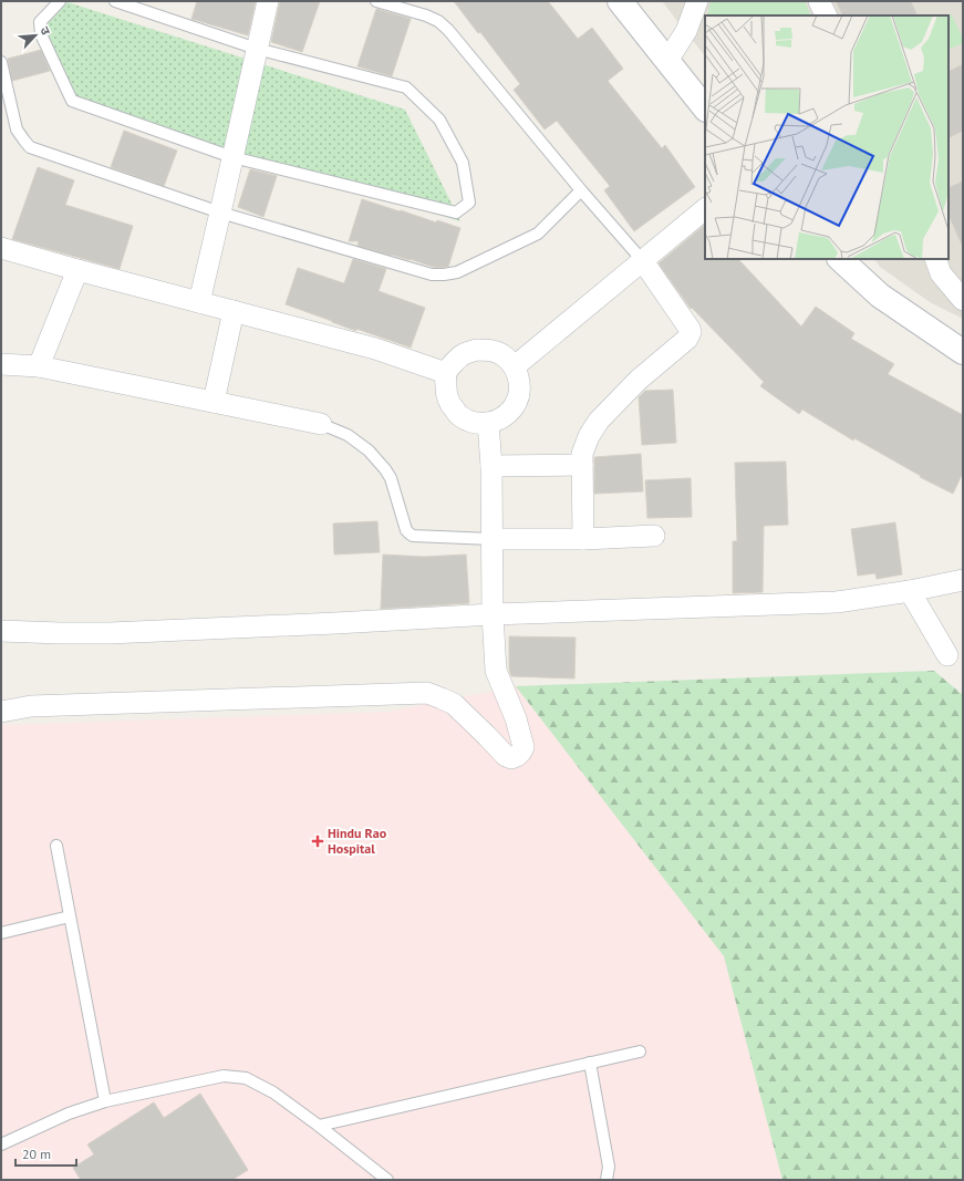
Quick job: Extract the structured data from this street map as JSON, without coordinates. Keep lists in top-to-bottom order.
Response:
{
  "places": {
    "health": ["Hindu Rao Hospital"]
  },
  "scale_bar": "20 m",
  "north": "top right"
}
